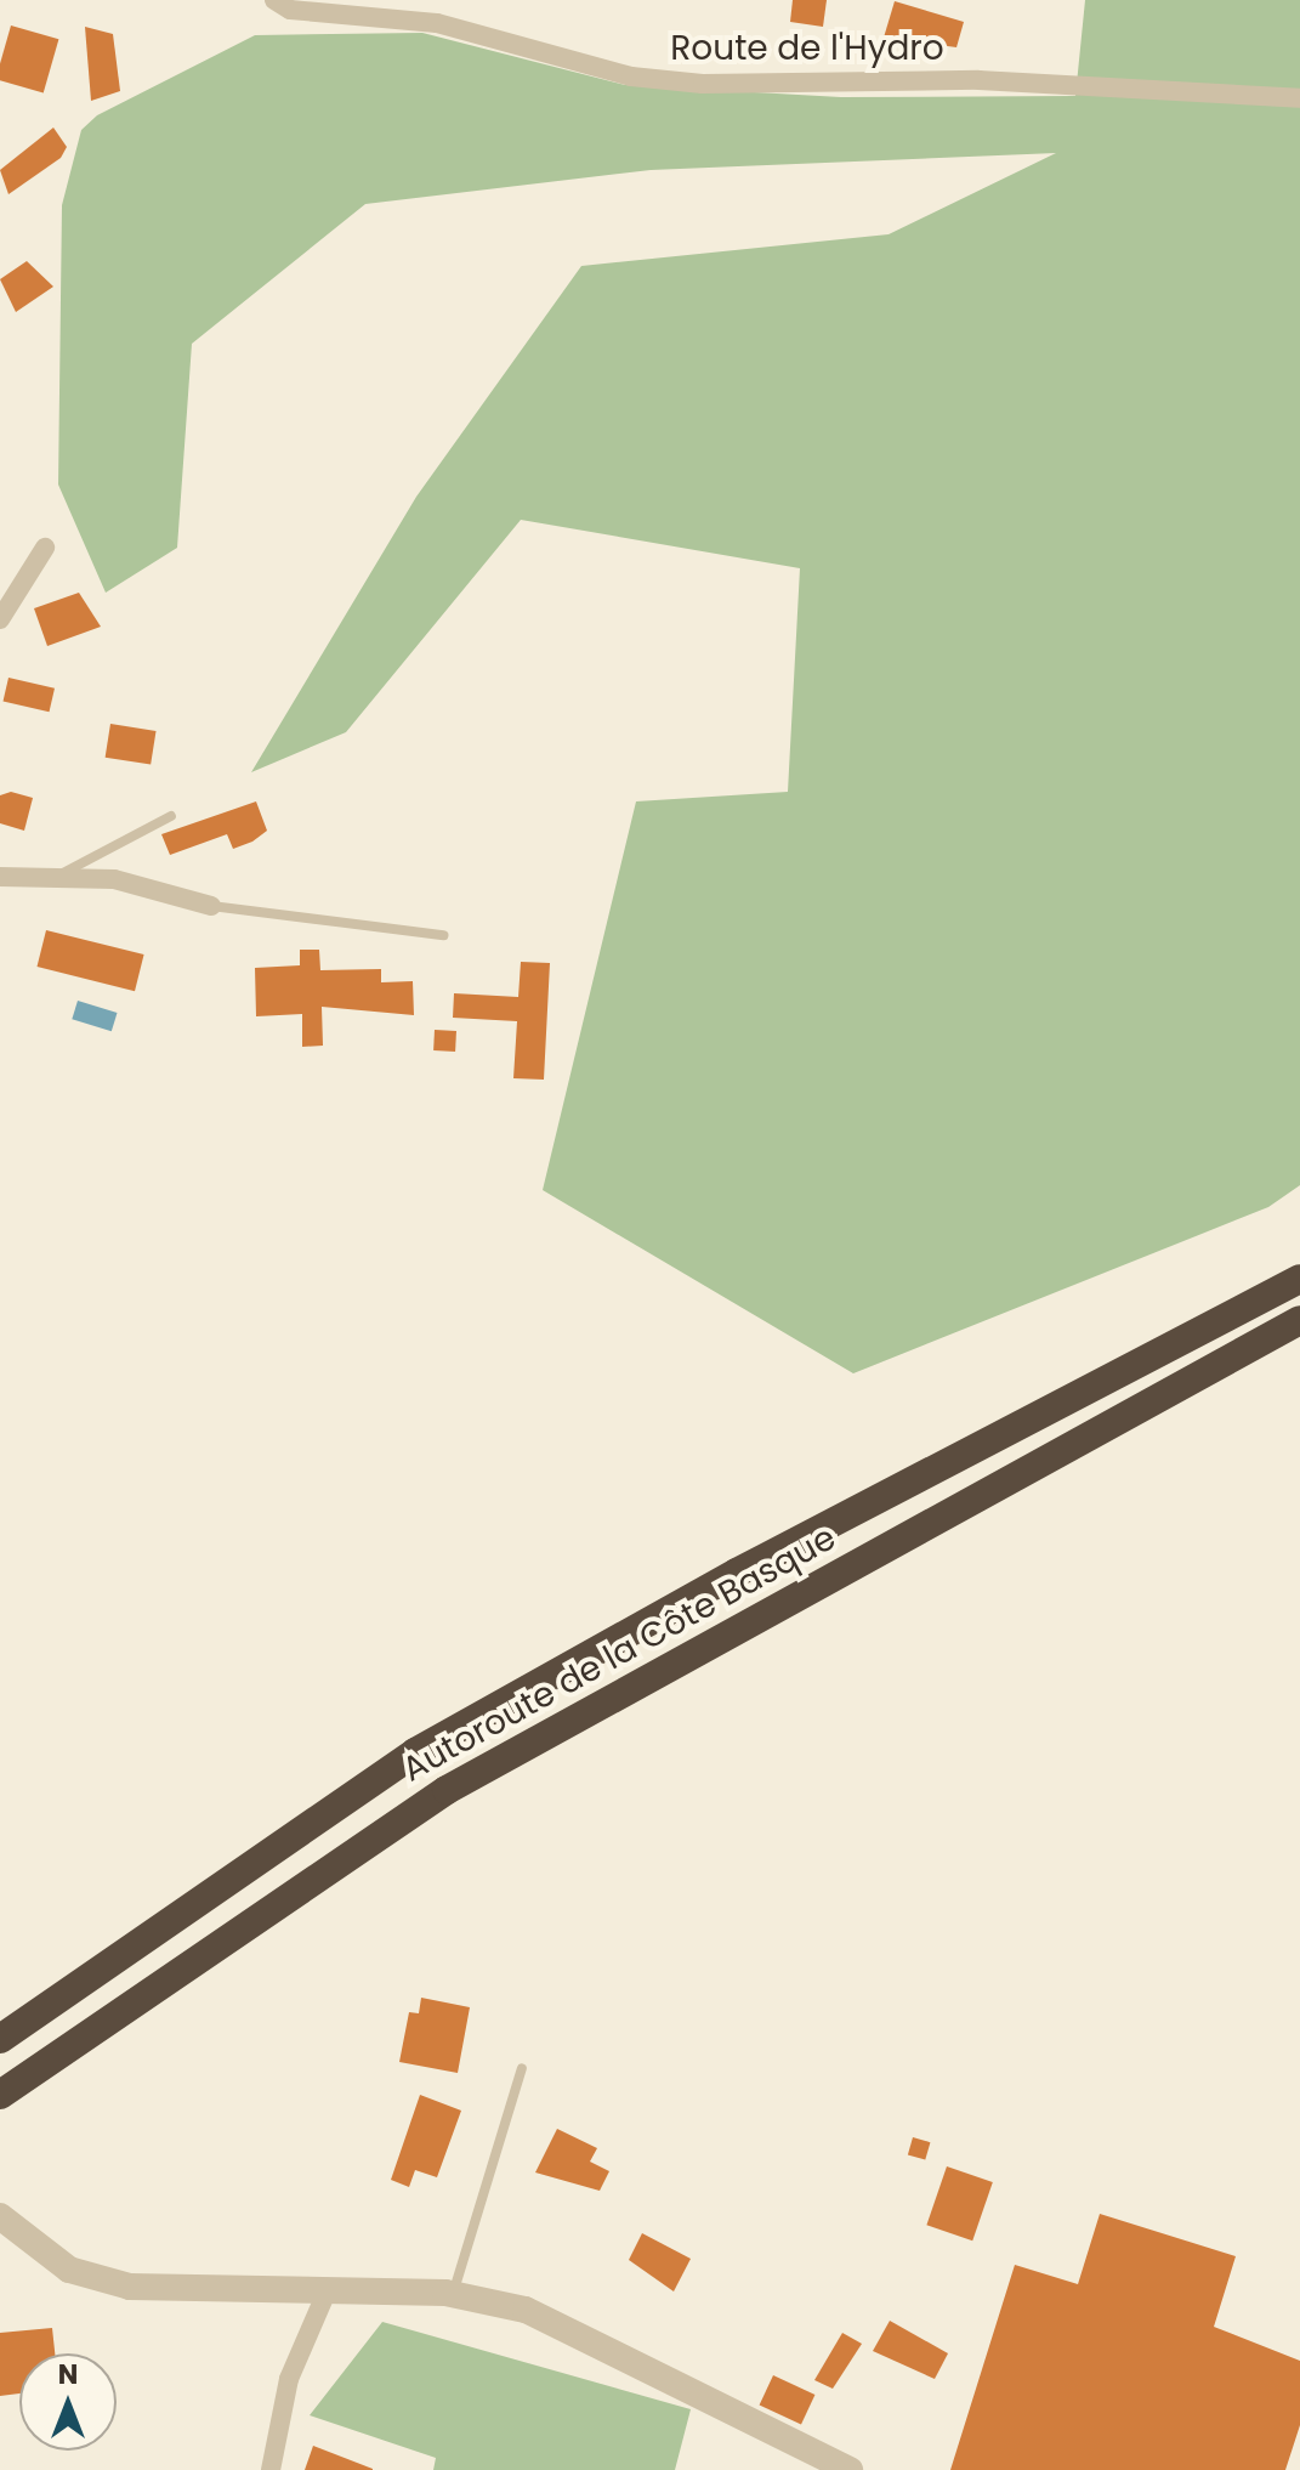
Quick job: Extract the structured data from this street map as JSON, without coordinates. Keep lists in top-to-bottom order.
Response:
{
  "streets": {
    "highway": ["Autoroute de la Côte Basque"],
    "street": ["Route de l'Hydro"]
  },
  "north": "top"
}
